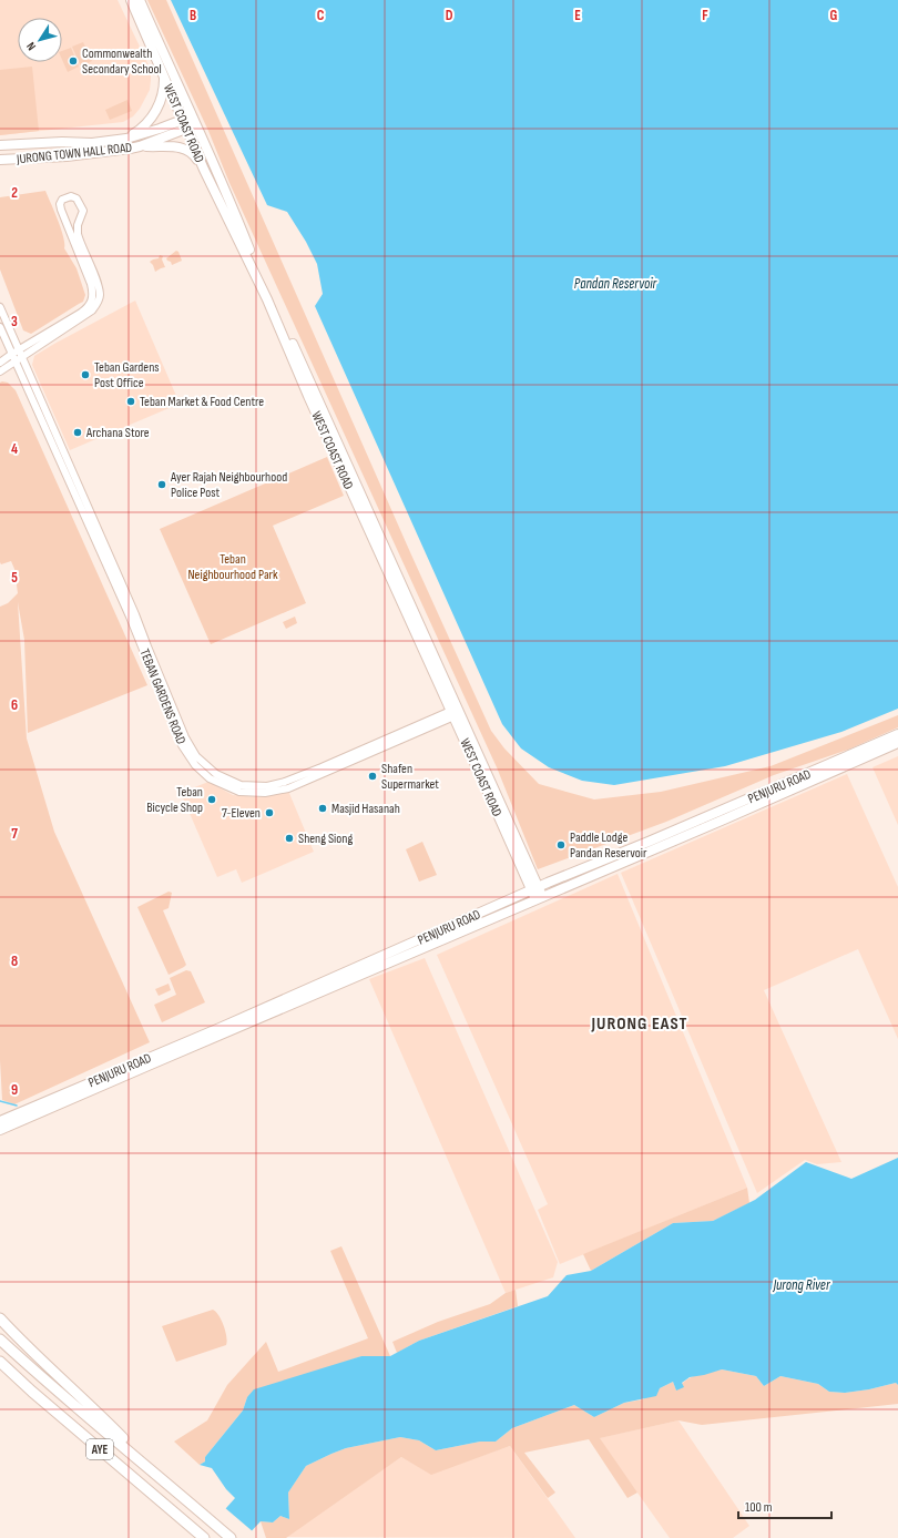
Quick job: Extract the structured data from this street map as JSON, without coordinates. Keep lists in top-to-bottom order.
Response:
{
  "streets": {
    "highway": ["AYE"],
    "main road": ["WEST COAST ROAD", "JURONG TOWN HALL ROAD", "PENJURU ROAD"],
    "street": ["TEBAN GARDENS ROAD"]
  },
  "crossings": [
    ["WEST COAST ROAD", "JURONG TOWN HALL ROAD"],
    ["WEST COAST ROAD", "TEBAN GARDENS ROAD"],
    ["WEST COAST ROAD", "PENJURU ROAD"]
  ],
  "districts": ["JURONG EAST"],
  "water": ["Pandan Reservoir", "Jurong River"],
  "parks": ["Teban Neighbourhood Park"],
  "places": [
    "Commonwealth Secondary School",
    "Teban Gardens Post Office",
    "Teban Market & Food Centre",
    "Archana Store",
    "Ayer Rajah Neighbourhood Police Post",
    "Shafen Supermarket",
    "Teban Bicycle Shop",
    "Masjid Hasanah",
    "7-Eleven",
    "Sheng Siong",
    "Paddle Lodge Pandan Reservoir"
  ],
  "scale_bar": "100 m",
  "north": "bottom left",
  "grid": {
    "columns": [
      "B",
      "C",
      "D",
      "E",
      "F",
      "G"
    ],
    "rows": [
      "2",
      "3",
      "4",
      "5",
      "6",
      "7",
      "8",
      "9"
    ]
  }
}
